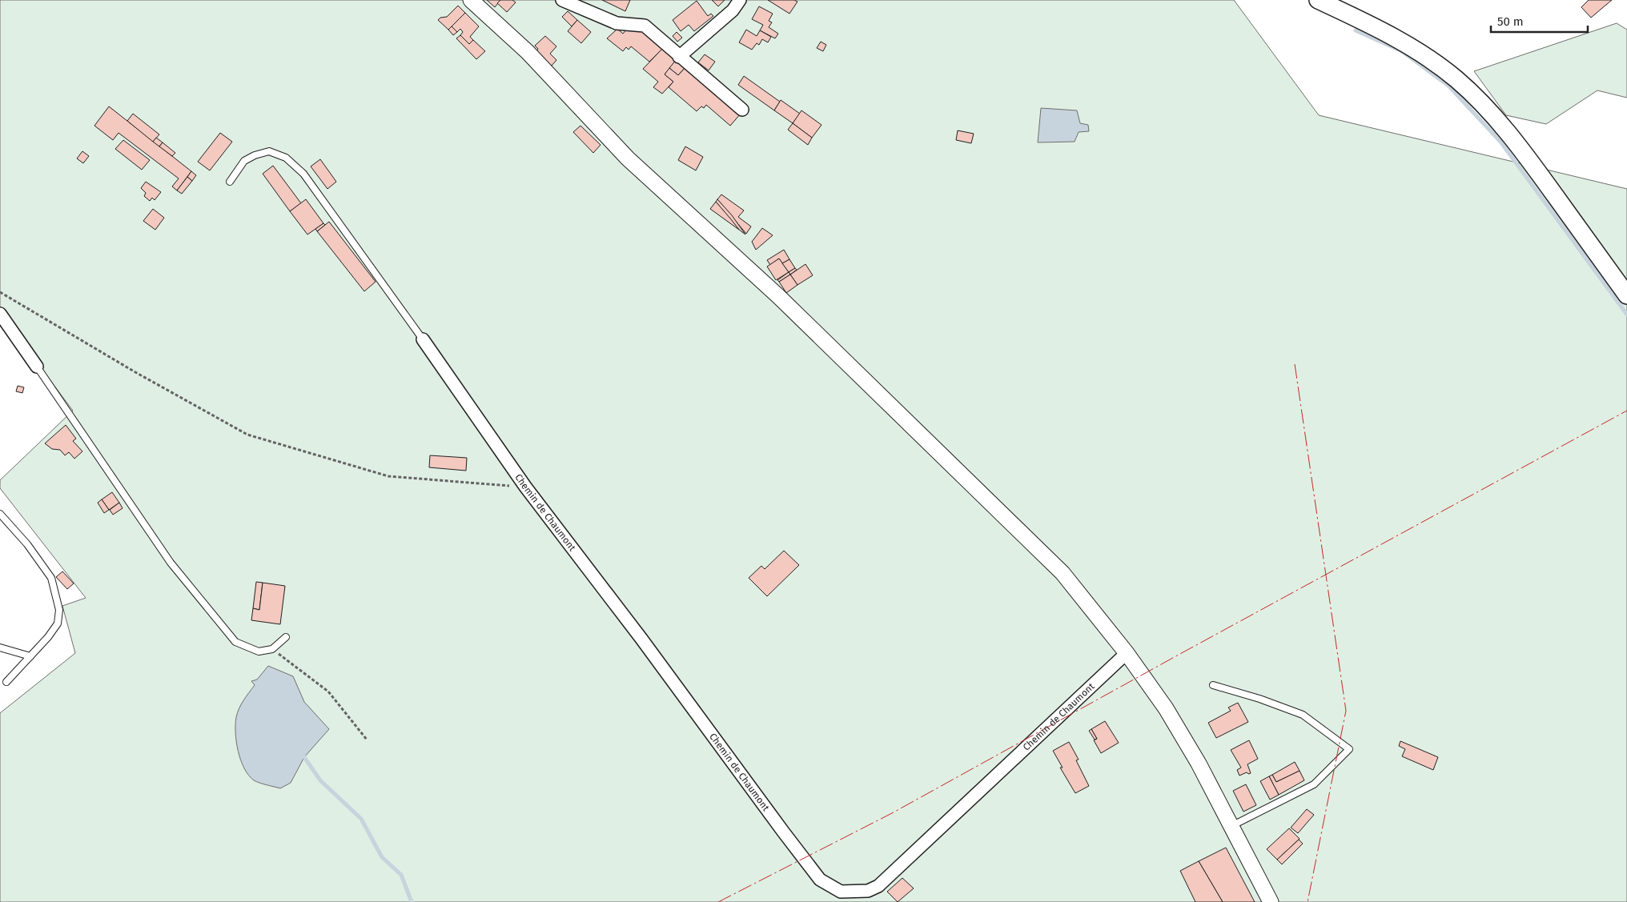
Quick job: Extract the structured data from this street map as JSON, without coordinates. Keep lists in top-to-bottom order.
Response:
{
  "streets": {
    "street": ["Chemin de Chaumont"]
  },
  "scale_bar": "50 m"
}
